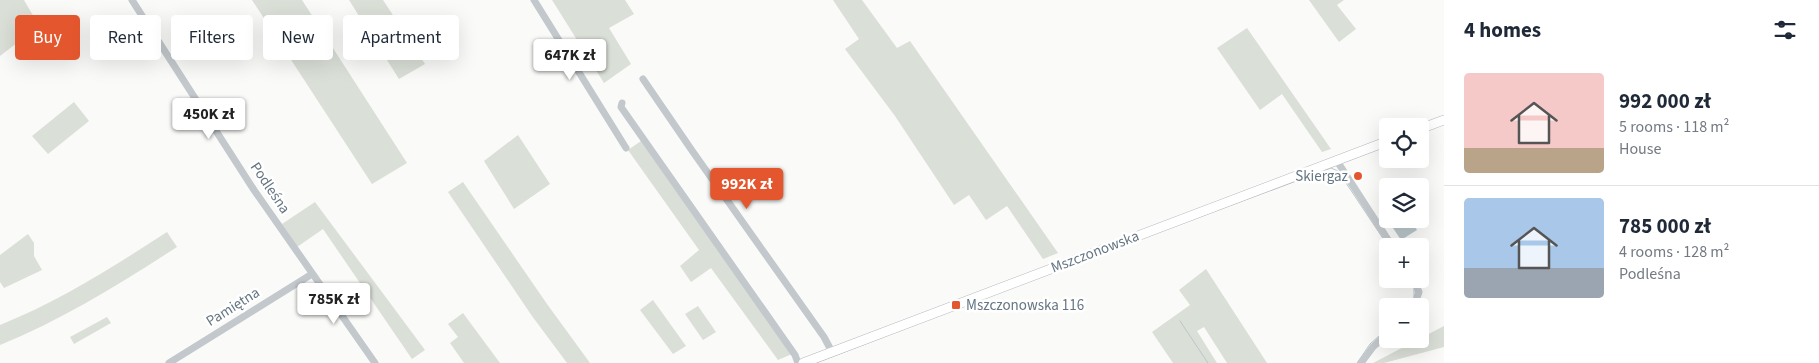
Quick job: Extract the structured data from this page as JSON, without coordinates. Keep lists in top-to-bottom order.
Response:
{
  "streets": {
    "main road": ["Mszczonowska"],
    "street": ["Podleśna", "Pamiętna"]
  },
  "crossings": [
    ["Podleśna", "Pamiętna"]
  ],
  "places": {
    "other": ["Skiergaz"],
    "transit": ["Mszczonowska 116"]
  },
  "page": {
    "heading": "4 homes",
    "chip": [
      "Buy",
      "Rent",
      "Filters",
      "New",
      "Apartment"
    ],
    "price": [
      "647K zł",
      "450K zł",
      "992K zł",
      "785K zł"
    ],
    "list": [
      {
        "name": "992 000 zł",
        "note": "5 rooms · 118 m² · House"
      },
      {
        "name": "785 000 zł",
        "note": "4 rooms · 128 m² · Podleśna"
      }
    ],
    "map_buttons": ["+", "−"]
  }
}
